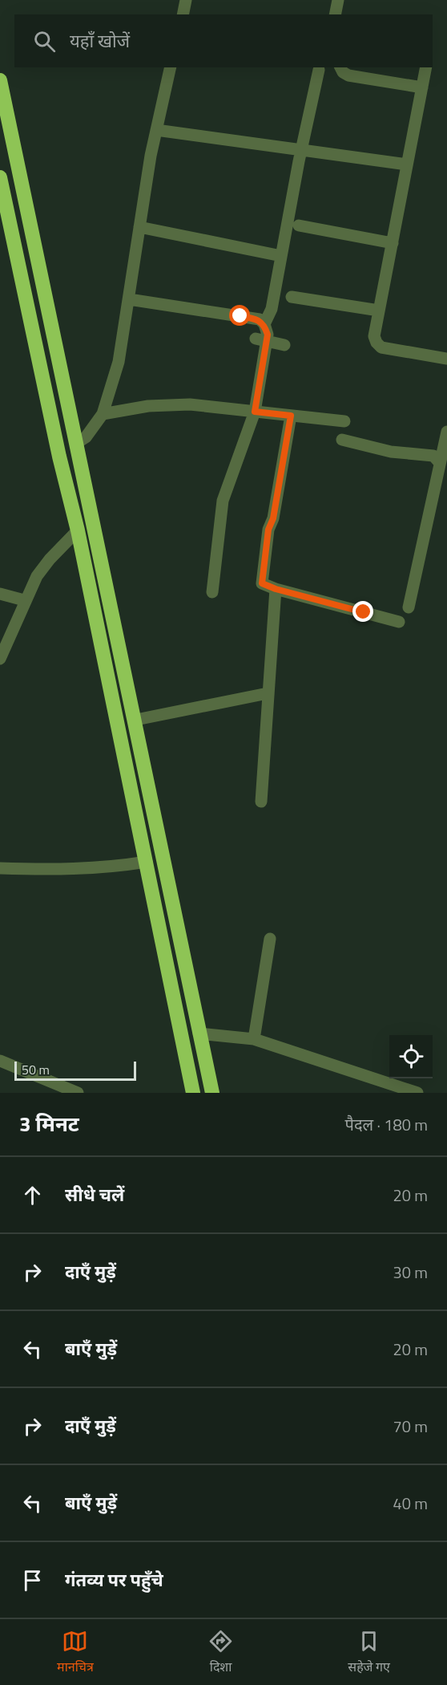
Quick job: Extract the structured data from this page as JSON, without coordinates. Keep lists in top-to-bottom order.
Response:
{
  "scale_bar": "50 m",
  "page": {
    "search": "यहाँ खोजें",
    "scale": "50 m",
    "heading": ["3 मिनट", "पैदल · 180 m"],
    "list": [
      ["सीधे चलें", "20 m"],
      ["दाएँ मुड़ें", "30 m"],
      ["बाएँ मुड़ें", "20 m"],
      ["दाएँ मुड़ें", "70 m"],
      ["बाएँ मुड़ें", "40 m"],
      "गंतव्य पर पहुँचे"
    ],
    "nav": ["मानचित्र", "दिशा", "सहेजे गए"]
  }
}
